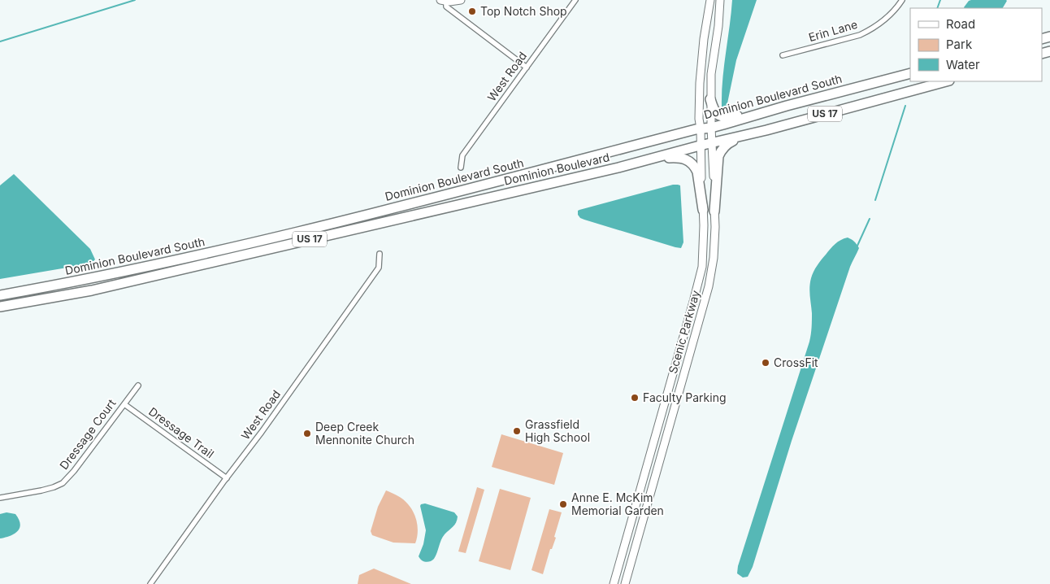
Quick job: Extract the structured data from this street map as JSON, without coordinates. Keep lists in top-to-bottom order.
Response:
{
  "streets": {
    "highway": ["Dominion Boulevard South", "US 17", "Dominion Boulevard"],
    "street": [
      "Erin Lane",
      "West Road",
      "Scenic Parkway",
      "Dressage Trail",
      "Dressage Court"
    ]
  },
  "crossings": [
    ["West Road", "Dressage Trail"],
    ["Dominion Boulevard South", "Scenic Parkway"],
    ["US 17", "Dominion Boulevard"],
    ["US 17", "Scenic Parkway"],
    ["Dressage Trail", "Dressage Court"]
  ],
  "places": [
    "Top Notch Shop",
    "CrossFit",
    "Faculty Parking",
    "Grassfield High School",
    "Deep Creek Mennonite Church",
    "Anne E. McKim Memorial Garden"
  ],
  "legend": ["Road", "Park", "Water"]
}
